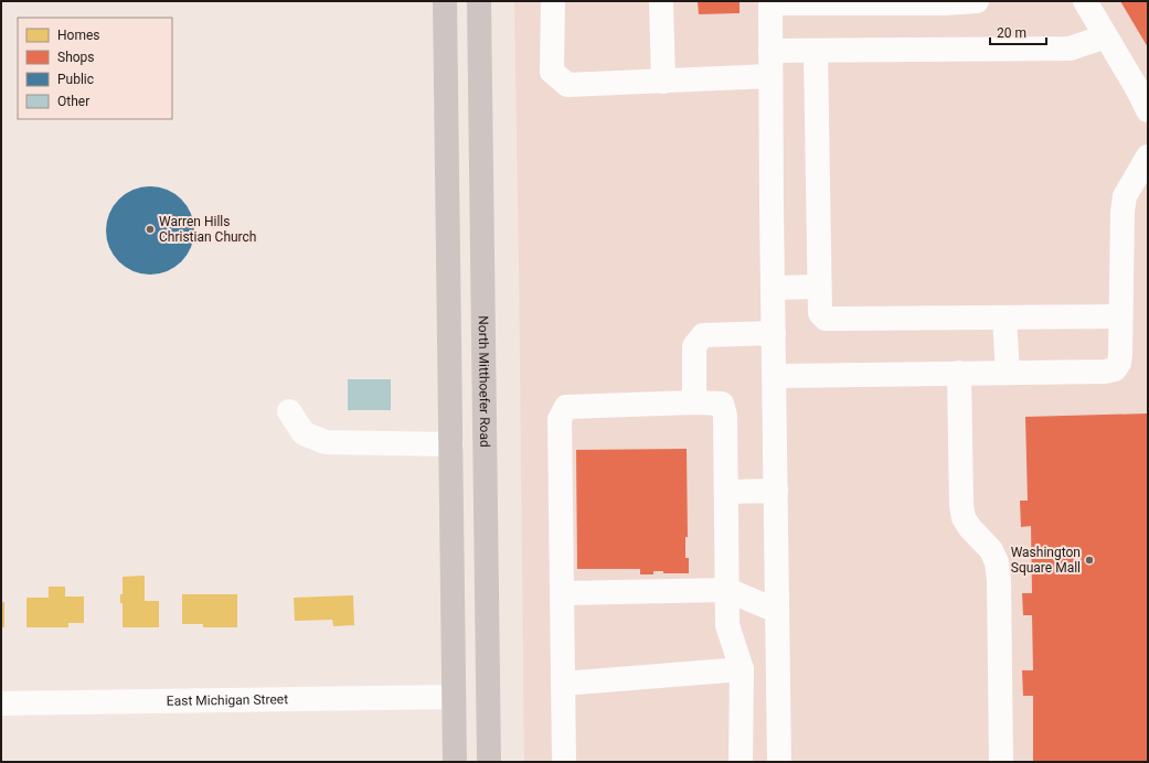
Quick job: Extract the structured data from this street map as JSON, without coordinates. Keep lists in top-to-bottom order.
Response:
{
  "streets": {
    "main road": ["North Mitthoefer Road"],
    "street": ["East Michigan Street"]
  },
  "places": ["Warren Hills Christian Church", "Washington Square Mall"],
  "legend": [
    "Homes",
    "Shops",
    "Public",
    "Other"
  ],
  "scale_bar": "20 m"
}
